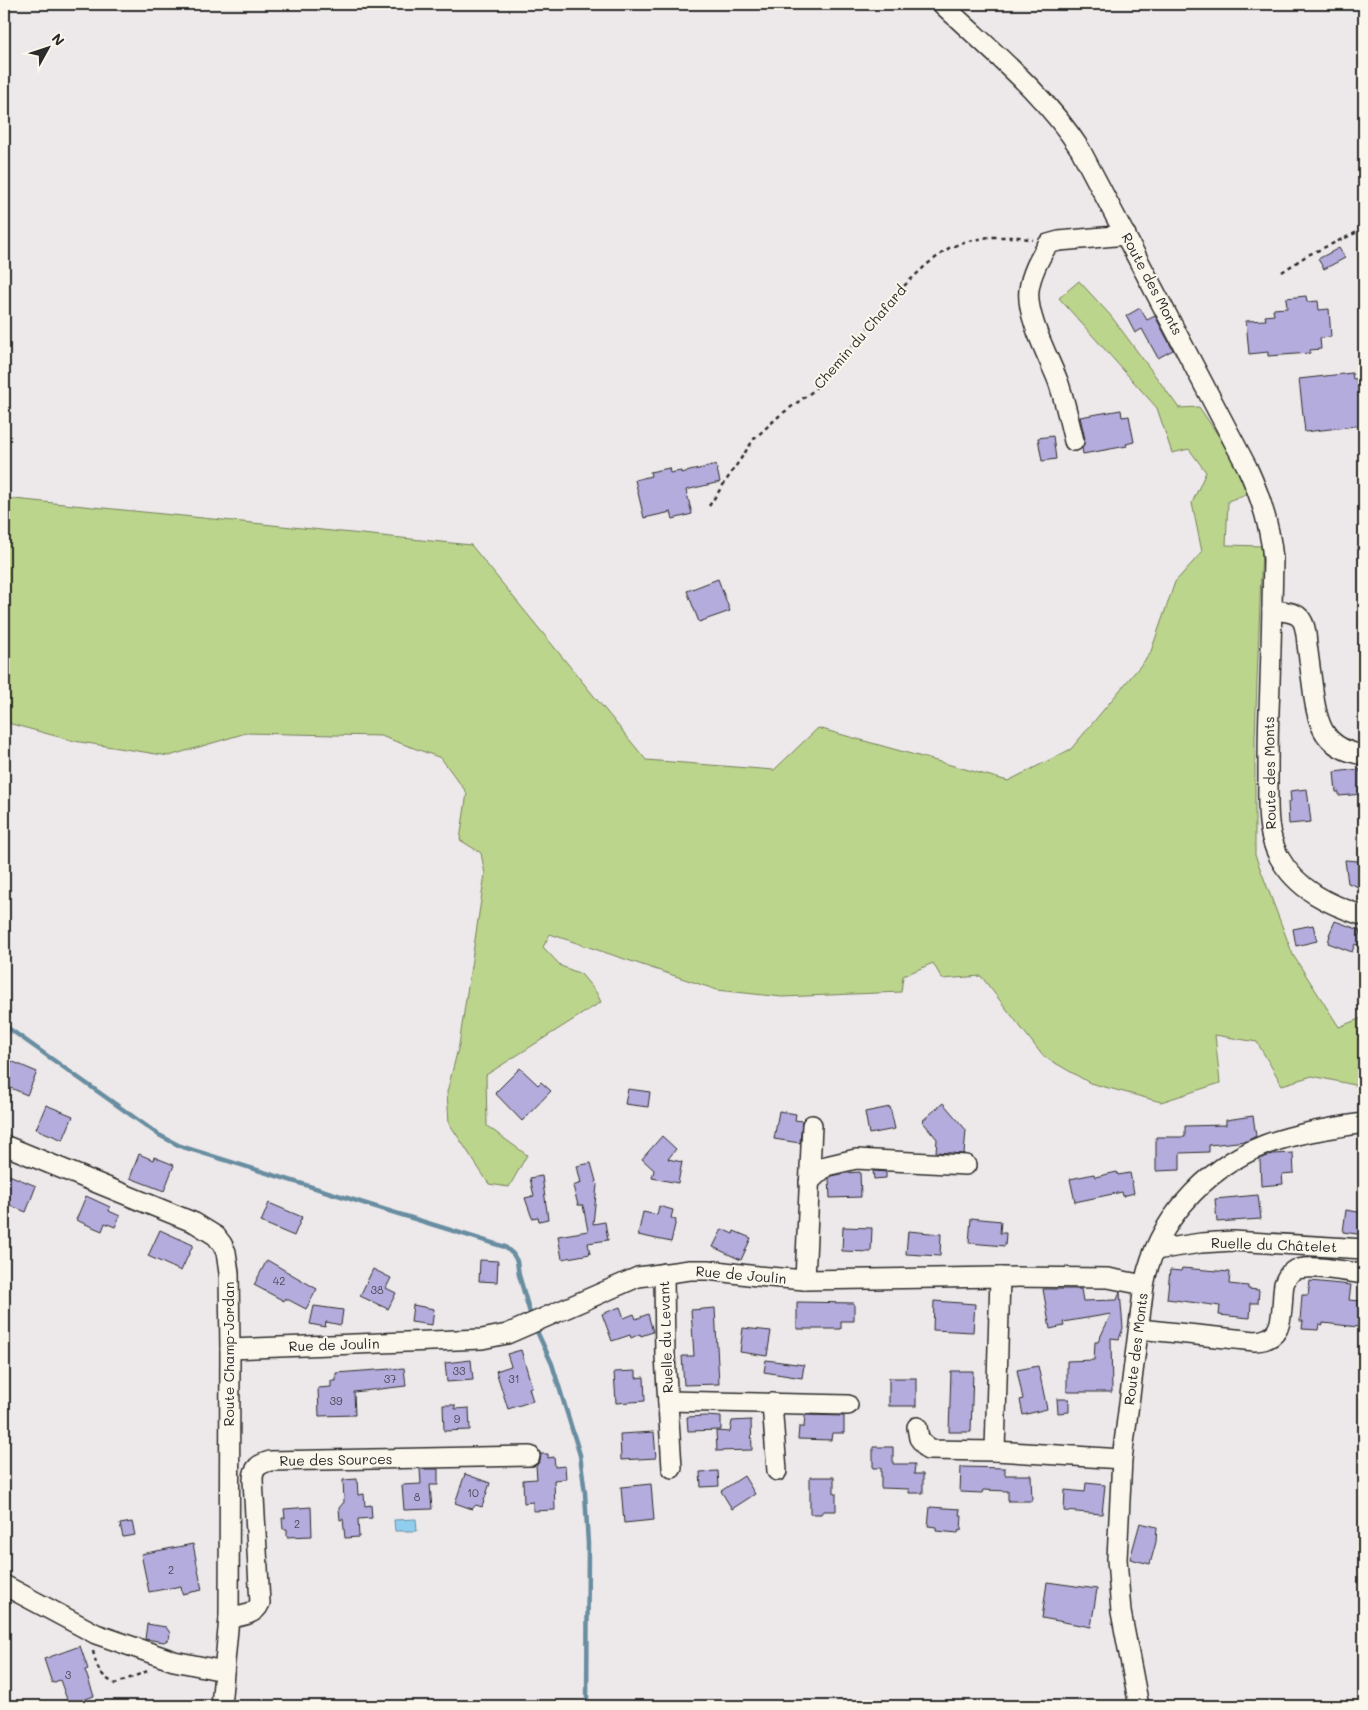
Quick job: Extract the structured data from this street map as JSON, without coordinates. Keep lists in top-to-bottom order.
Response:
{
  "streets": {
    "street": [
      "Route des Monts",
      "Ruelle du Châtelet",
      "Rue de Joulin",
      "Ruelle du Levant",
      "Route Champ-Jordan",
      "Rue des Sources"
    ],
    "path": ["Chemin du Chafard"]
  },
  "crossings": [
    ["Route des Monts", "Ruelle du Châtelet"],
    ["Route des Monts", "Rue de Joulin"],
    ["Rue de Joulin", "Ruelle du Levant"],
    ["Rue de Joulin", "Route Champ-Jordan"],
    ["Route Champ-Jordan", "Rue des Sources"]
  ],
  "house_numbers": [
    "42",
    "38",
    "33",
    "37",
    "31",
    "39",
    "9",
    "10",
    "8",
    "2",
    "2",
    "3"
  ],
  "north": "top right"
}
